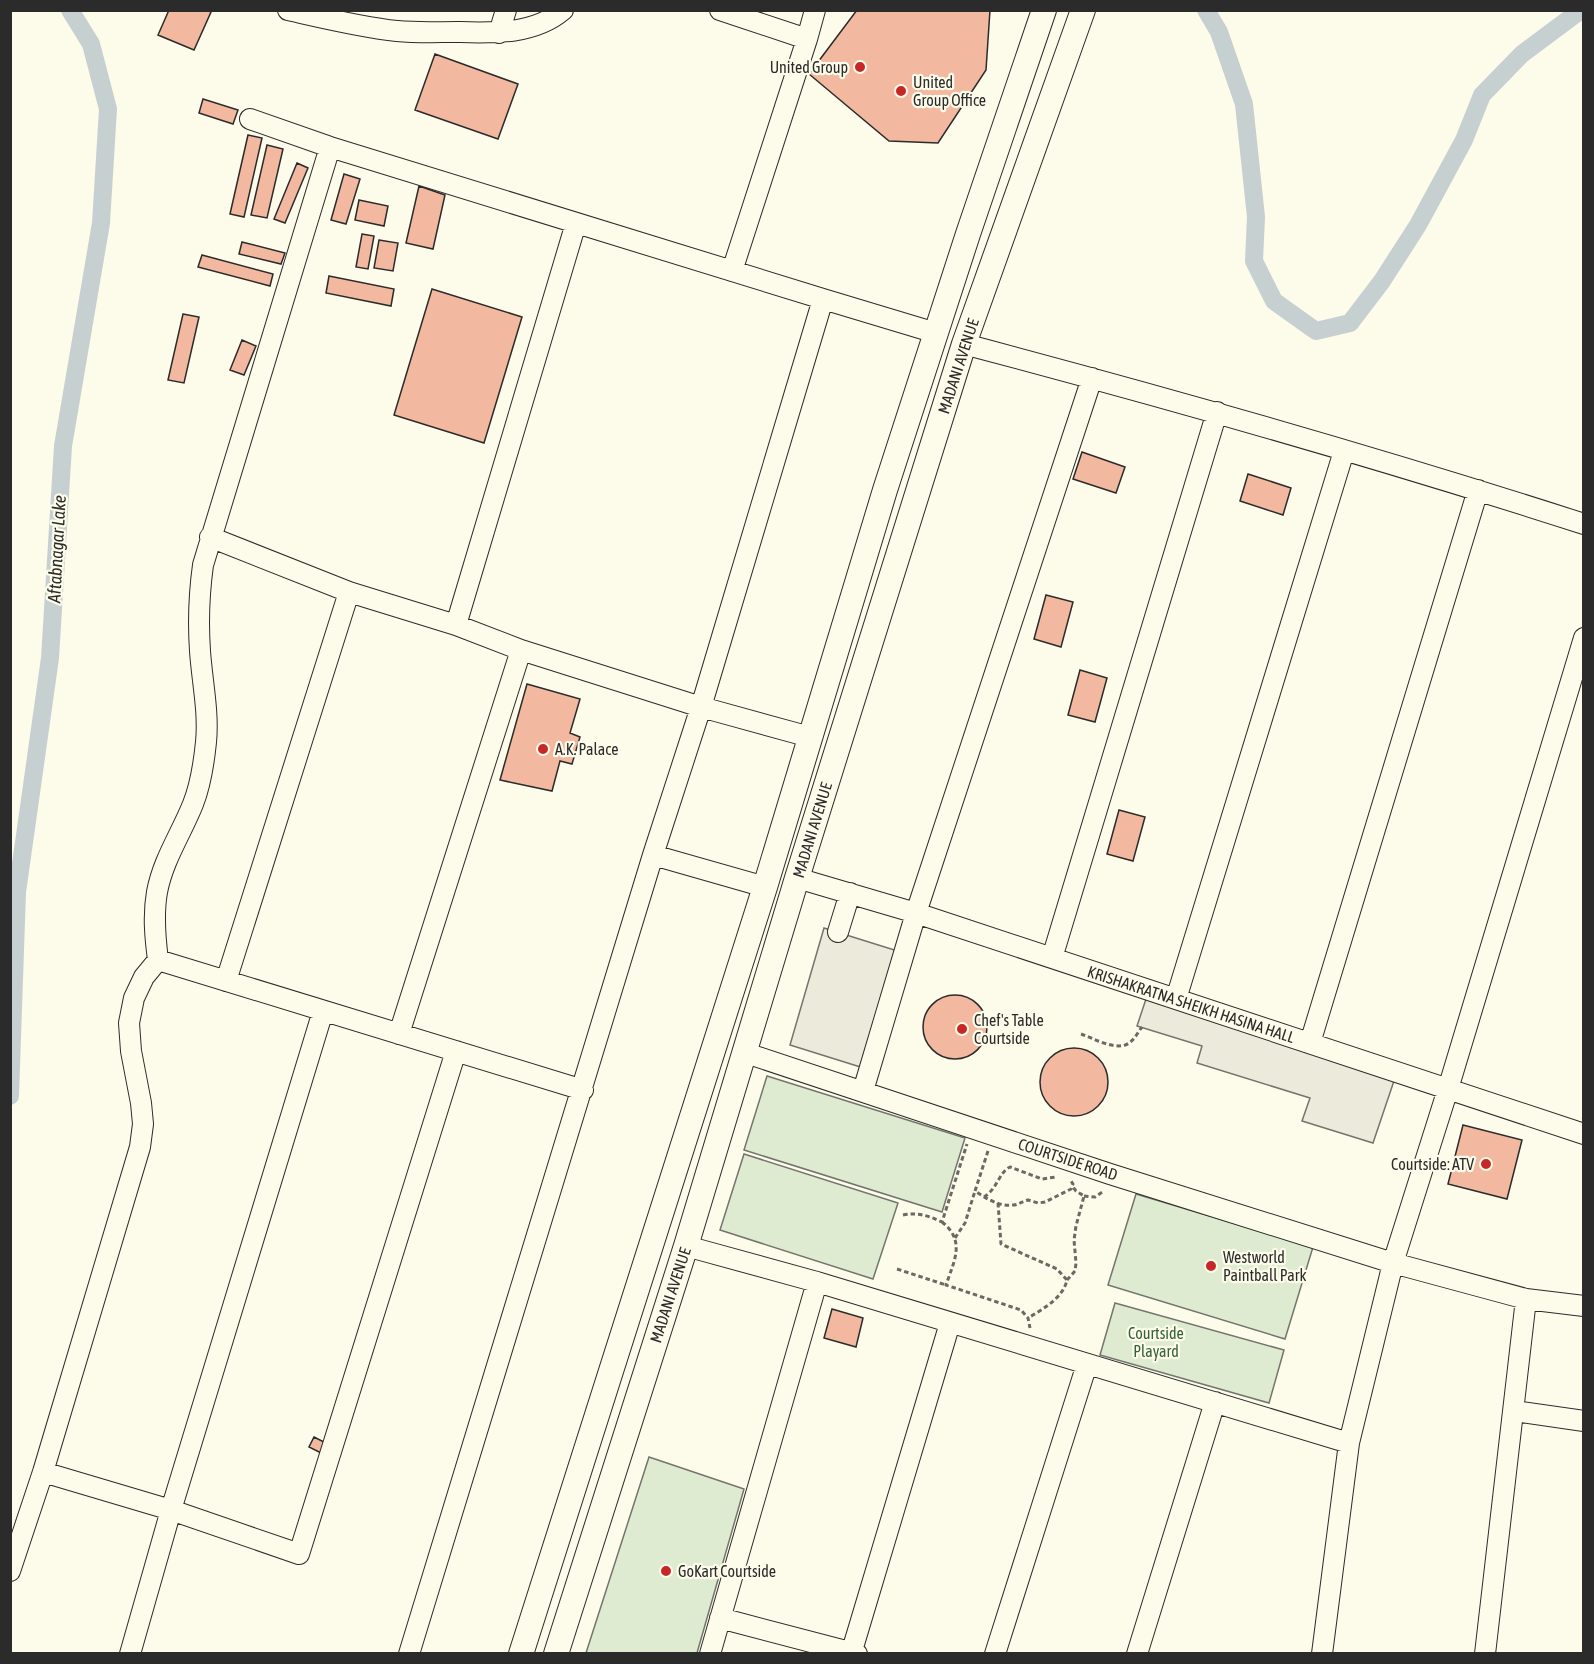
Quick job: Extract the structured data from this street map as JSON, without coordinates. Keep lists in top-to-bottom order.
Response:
{
  "streets": {
    "main road": ["MADANI AVENUE"],
    "street": ["KRISHAKRATNA SHEIKH HASINA HALL", "COURTSIDE ROAD"]
  },
  "crossings": [
    ["MADANI AVENUE", "KRISHAKRATNA SHEIKH HASINA HALL"],
    ["MADANI AVENUE", "COURTSIDE ROAD"]
  ],
  "water": ["Aftabnagar Lake"],
  "parks": ["Courtside Playard"],
  "places": [
    "United Group",
    "United Group Office",
    "A.K. Palace",
    "Chef's Table Courtside",
    "Courtside: ATV",
    "Westworld Paintball Park",
    "GoKart Courtside"
  ]
}
